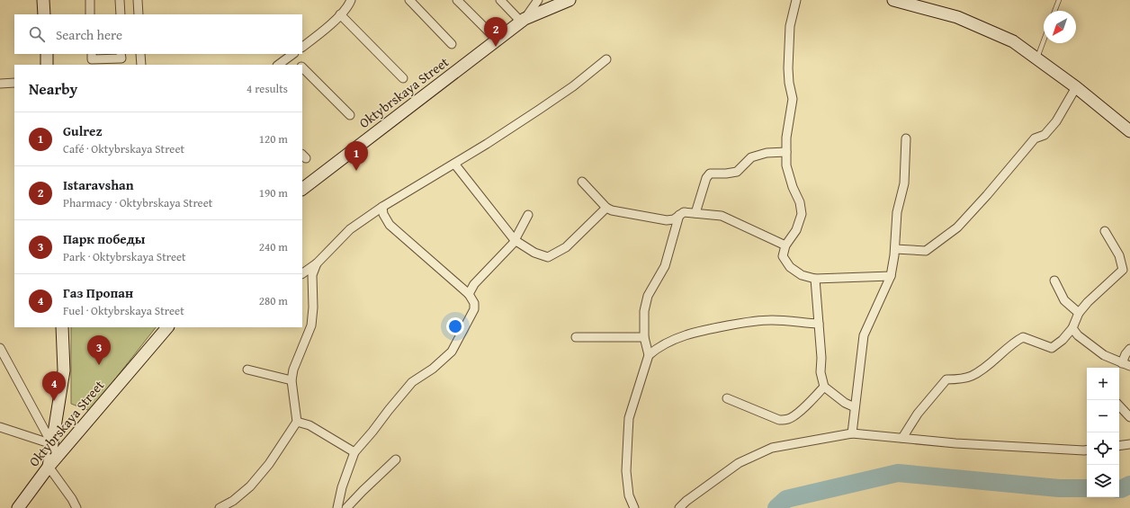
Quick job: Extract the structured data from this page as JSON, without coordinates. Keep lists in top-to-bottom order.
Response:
{
  "streets": {
    "main road": ["Oktybrskaya Street"]
  },
  "north": "bottom left",
  "page": {
    "search": "Search here",
    "pins": [
      "2",
      "1",
      "3",
      "4"
    ],
    "heading": ["Nearby", "4 results"],
    "list": [
      {
        "mark": "1",
        "name": "Gulrez",
        "note": "Café · Oktybrskaya Street",
        "value": "120 m"
      },
      {
        "mark": "2",
        "name": "Istaravshan",
        "note": "Pharmacy · Oktybrskaya Street",
        "value": "190 m"
      },
      {
        "mark": "3",
        "name": "Парк победы",
        "note": "Park · Oktybrskaya Street",
        "value": "240 m"
      },
      {
        "mark": "4",
        "name": "Газ Пропан",
        "note": "Fuel · Oktybrskaya Street",
        "value": "280 m"
      }
    ],
    "map_buttons": ["+", "−"]
  }
}
